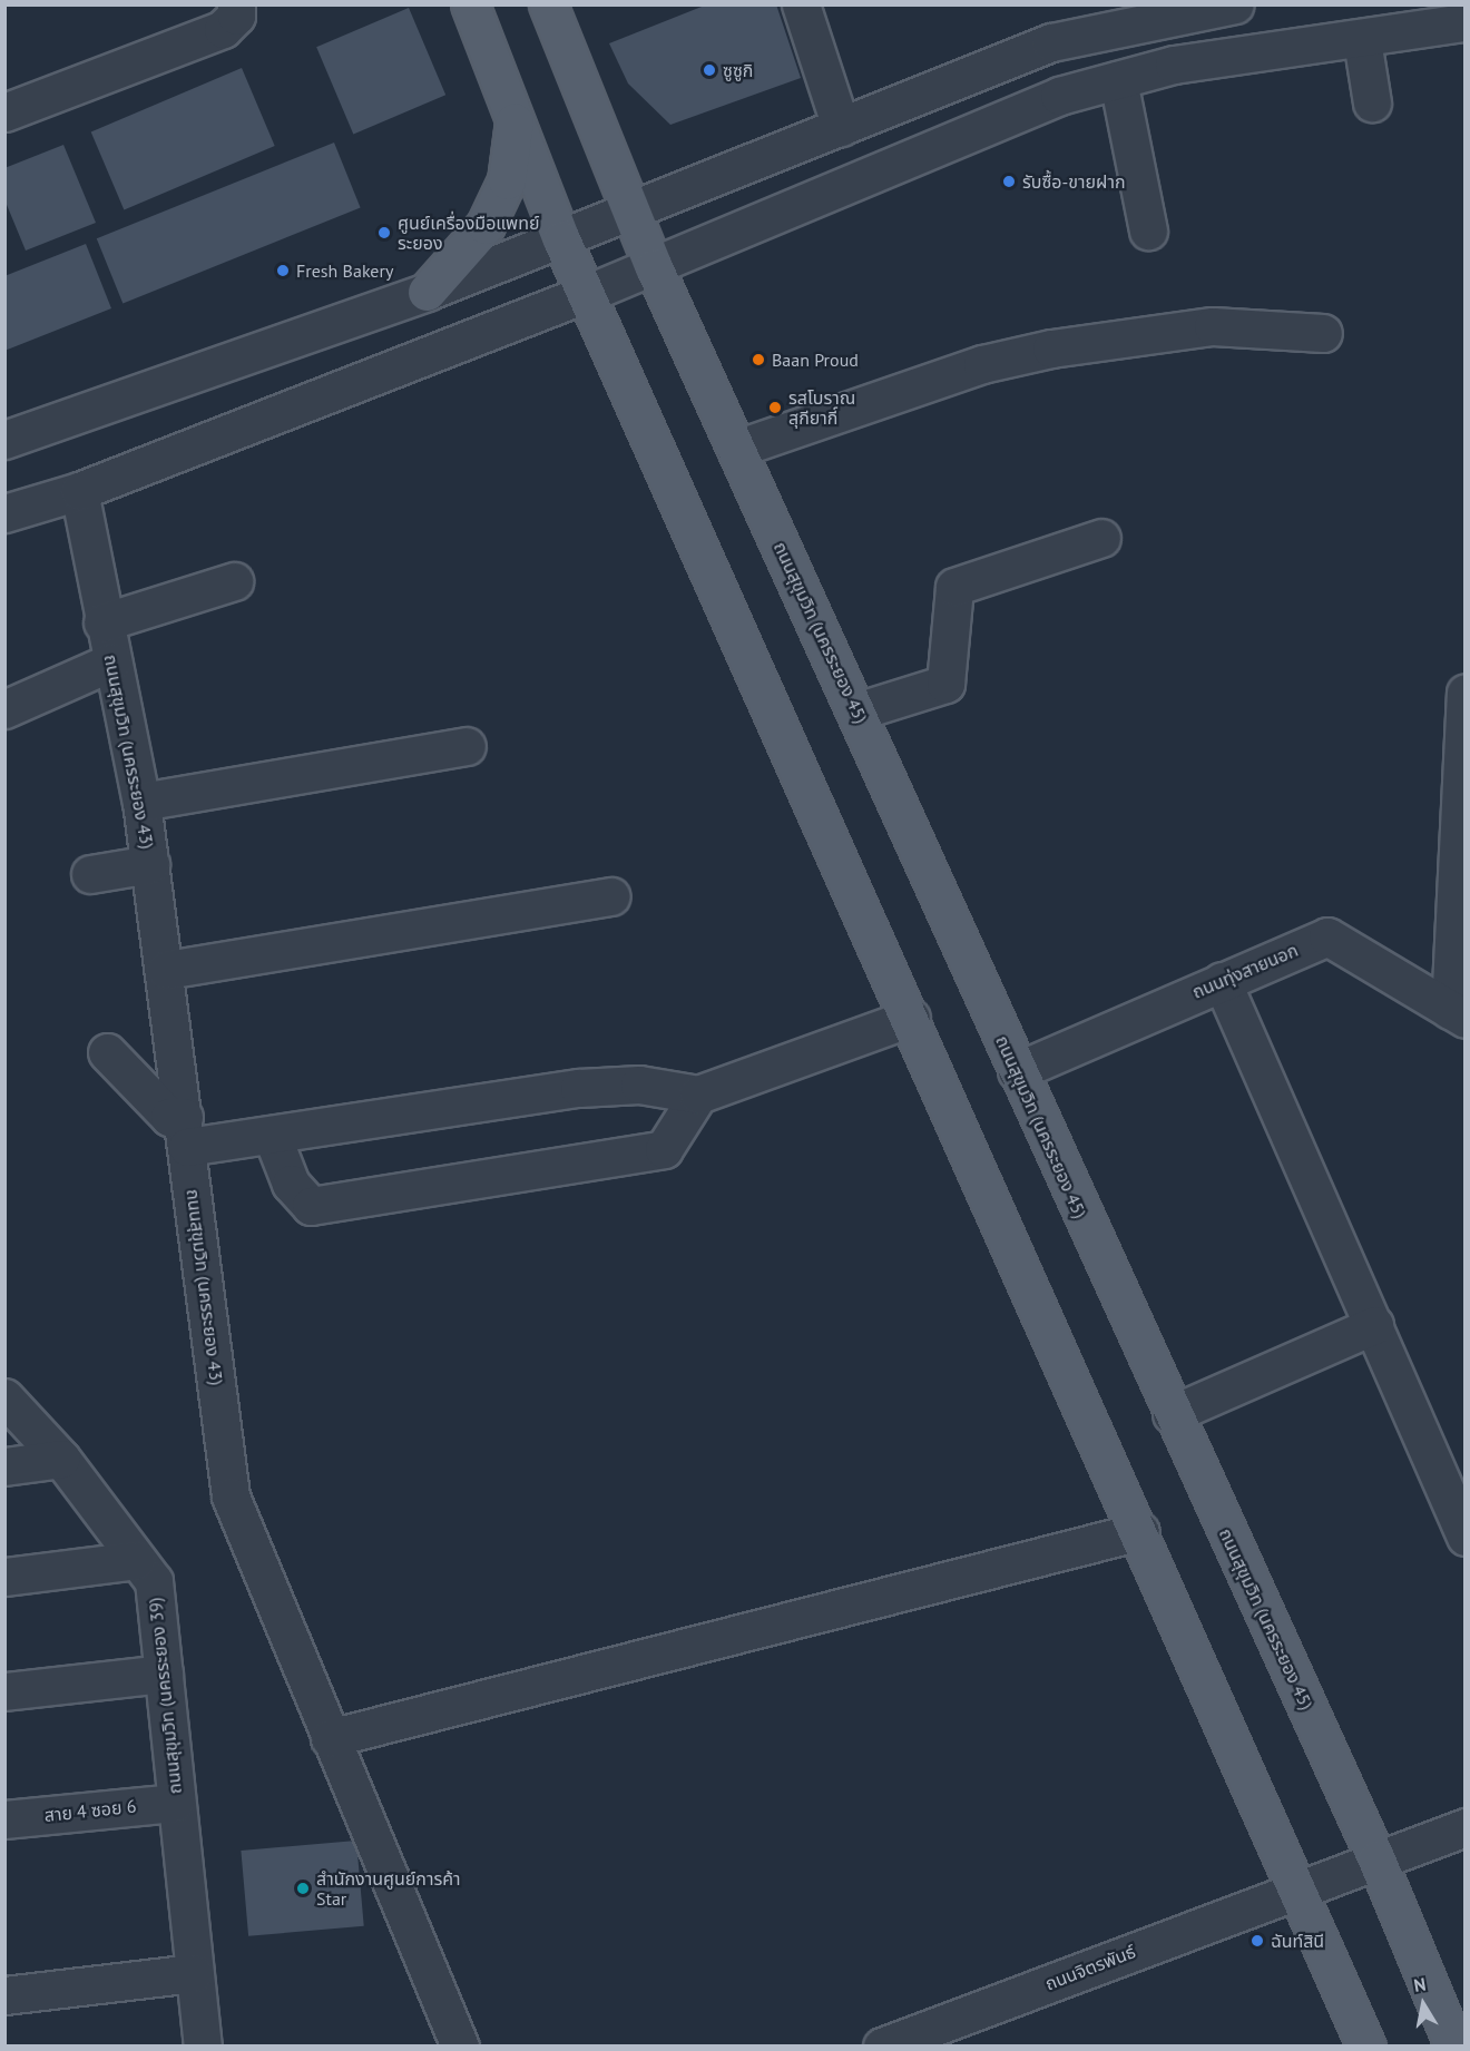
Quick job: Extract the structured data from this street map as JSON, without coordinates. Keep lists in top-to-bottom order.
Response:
{
  "streets": {
    "main road": ["ถนนสุขุมวิท (นครระยอง 45)"],
    "street": [
      "ถนนสุขุมวิท (นครระยอง 43)",
      "ถนนทุ่งสายนอก",
      "ถนนสุขุมวิท (นครระยอง 39)",
      "สาย 4 ซอย 6",
      "ถนนจิตรพันธ์"
    ]
  },
  "crossings": [
    ["ถนนสุขุมวิท (นครระยอง 45)", "ถนนทุ่งสายนอก"],
    ["ถนนสุขุมวิท (นครระยอง 45)", "ถนนจิตรพันธ์"],
    ["ถนนสุขุมวิท (นครระยอง 39)", "สาย 4 ซอย 6"]
  ],
  "places": [
    "ซูซูกิ",
    "รับซื้อ-ขายฝาก",
    "ศูนย์เครื่องมือแพทย์ ระยอง",
    "Fresh Bakery",
    "Baan Proud",
    "รสโบราณ สุกียากี์",
    "สำนักงานศูนย์การค้า Star",
    "ฉันท์สินี"
  ],
  "north": "top"
}
